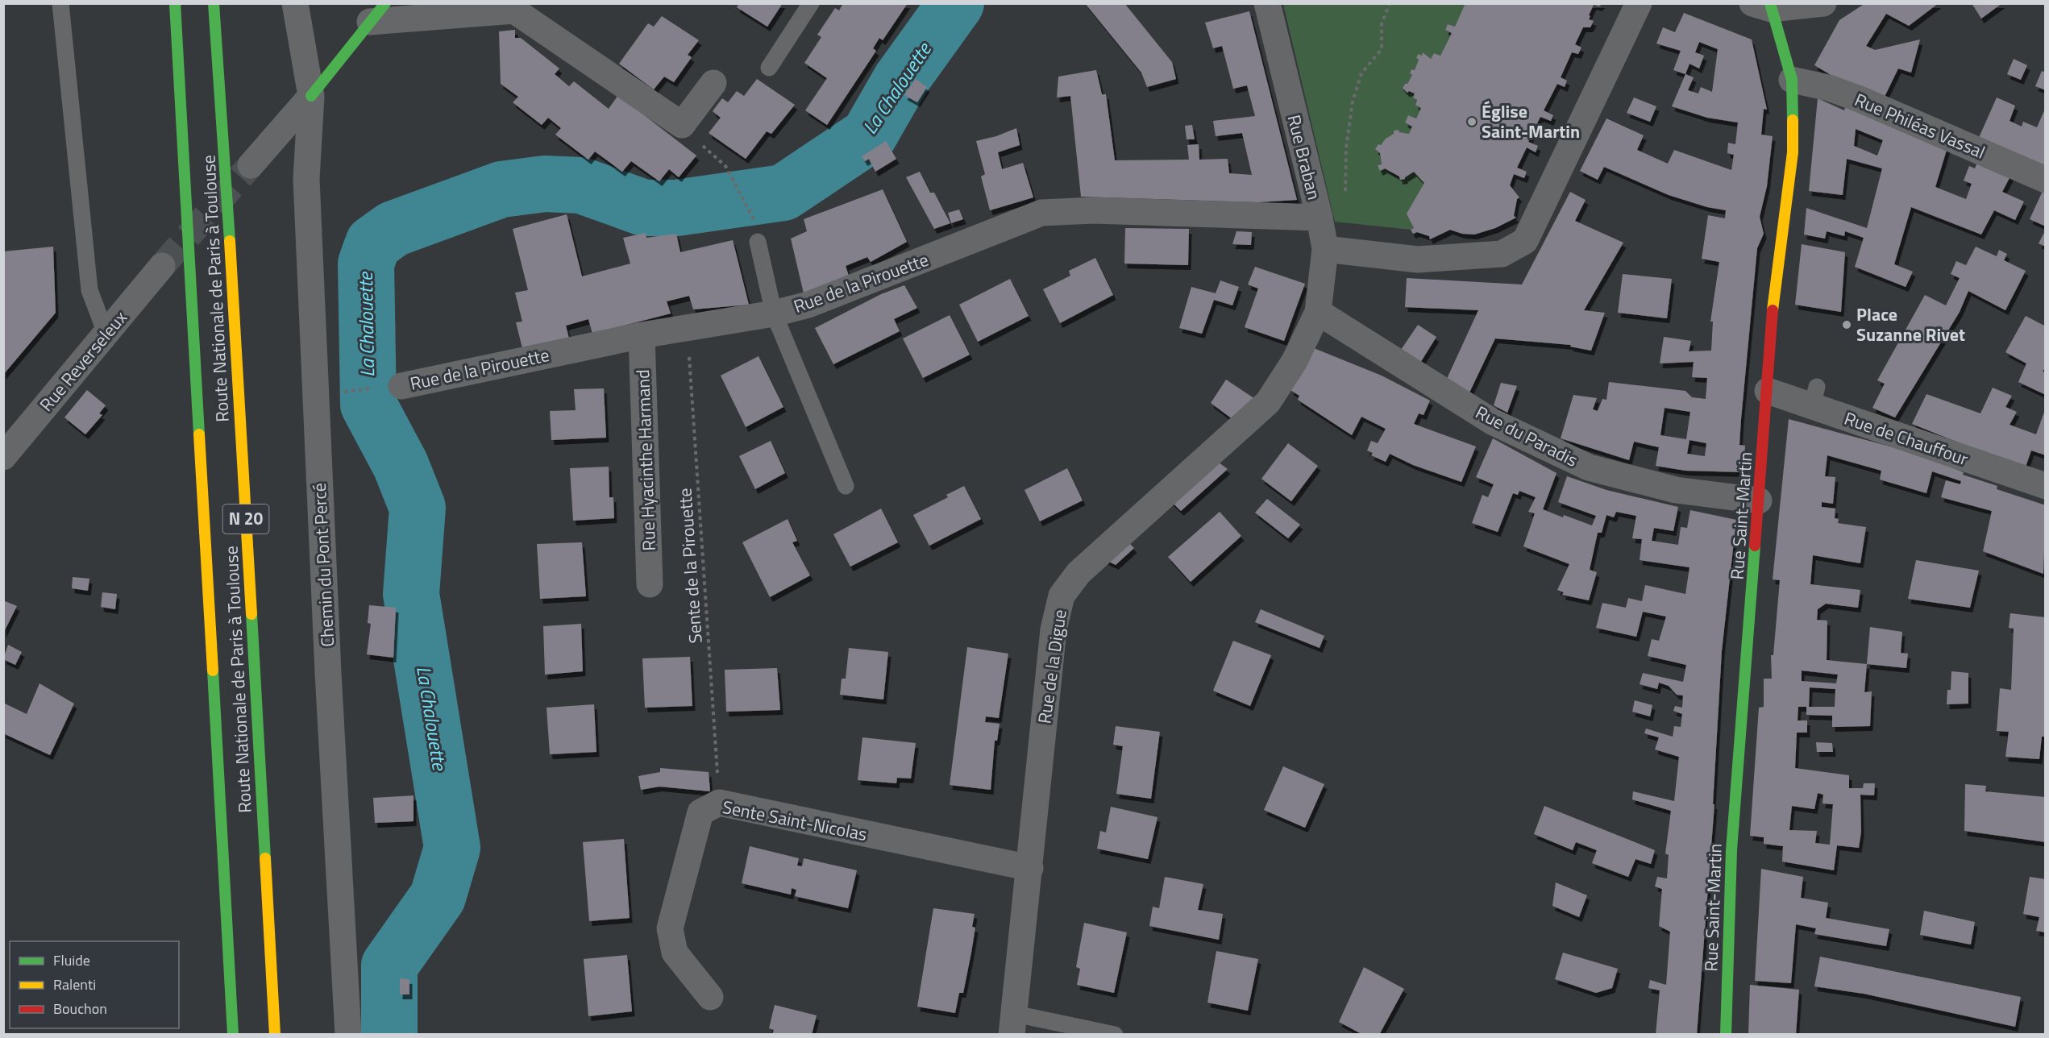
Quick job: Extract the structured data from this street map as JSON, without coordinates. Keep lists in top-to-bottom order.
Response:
{
  "streets": {
    "main road": ["Route Nationale de Paris à Toulouse", "Rue Saint-Martin", "N 20"],
    "street": [
      "Rue Philéas Vassal",
      "Rue Braban",
      "Rue de la Pirouette",
      "Rue Reverseleux",
      "Rue du Paradis",
      "Rue de Chauffour",
      "Rue Hyacinthe Harmand",
      "Chemin du Pont Percé",
      "Rue de la Digue",
      "Sente Saint-Nicolas"
    ],
    "path": ["Sente de la Pirouette"]
  },
  "crossings": [
    ["Rue Philéas Vassal", "Rue Saint-Martin"],
    ["Rue Braban", "Rue de la Pirouette"],
    ["Rue Braban", "Rue du Paradis"],
    ["Rue Braban", "Rue de la Digue"],
    ["Rue de la Pirouette", "Rue Hyacinthe Harmand"],
    ["Rue de la Pirouette", "Sente de la Pirouette"],
    ["Rue du Paradis", "Rue Saint-Martin"],
    ["Rue du Paradis", "Rue de la Digue"],
    ["Rue de Chauffour", "Rue Saint-Martin"],
    ["Sente de la Pirouette", "Sente Saint-Nicolas"],
    ["Rue de la Digue", "Sente Saint-Nicolas"]
  ],
  "water": ["La Chalouette"],
  "places": ["Église Saint-Martin", "Place Suzanne Rivet"],
  "legend": ["Fluide", "Ralenti", "Bouchon"]
}
